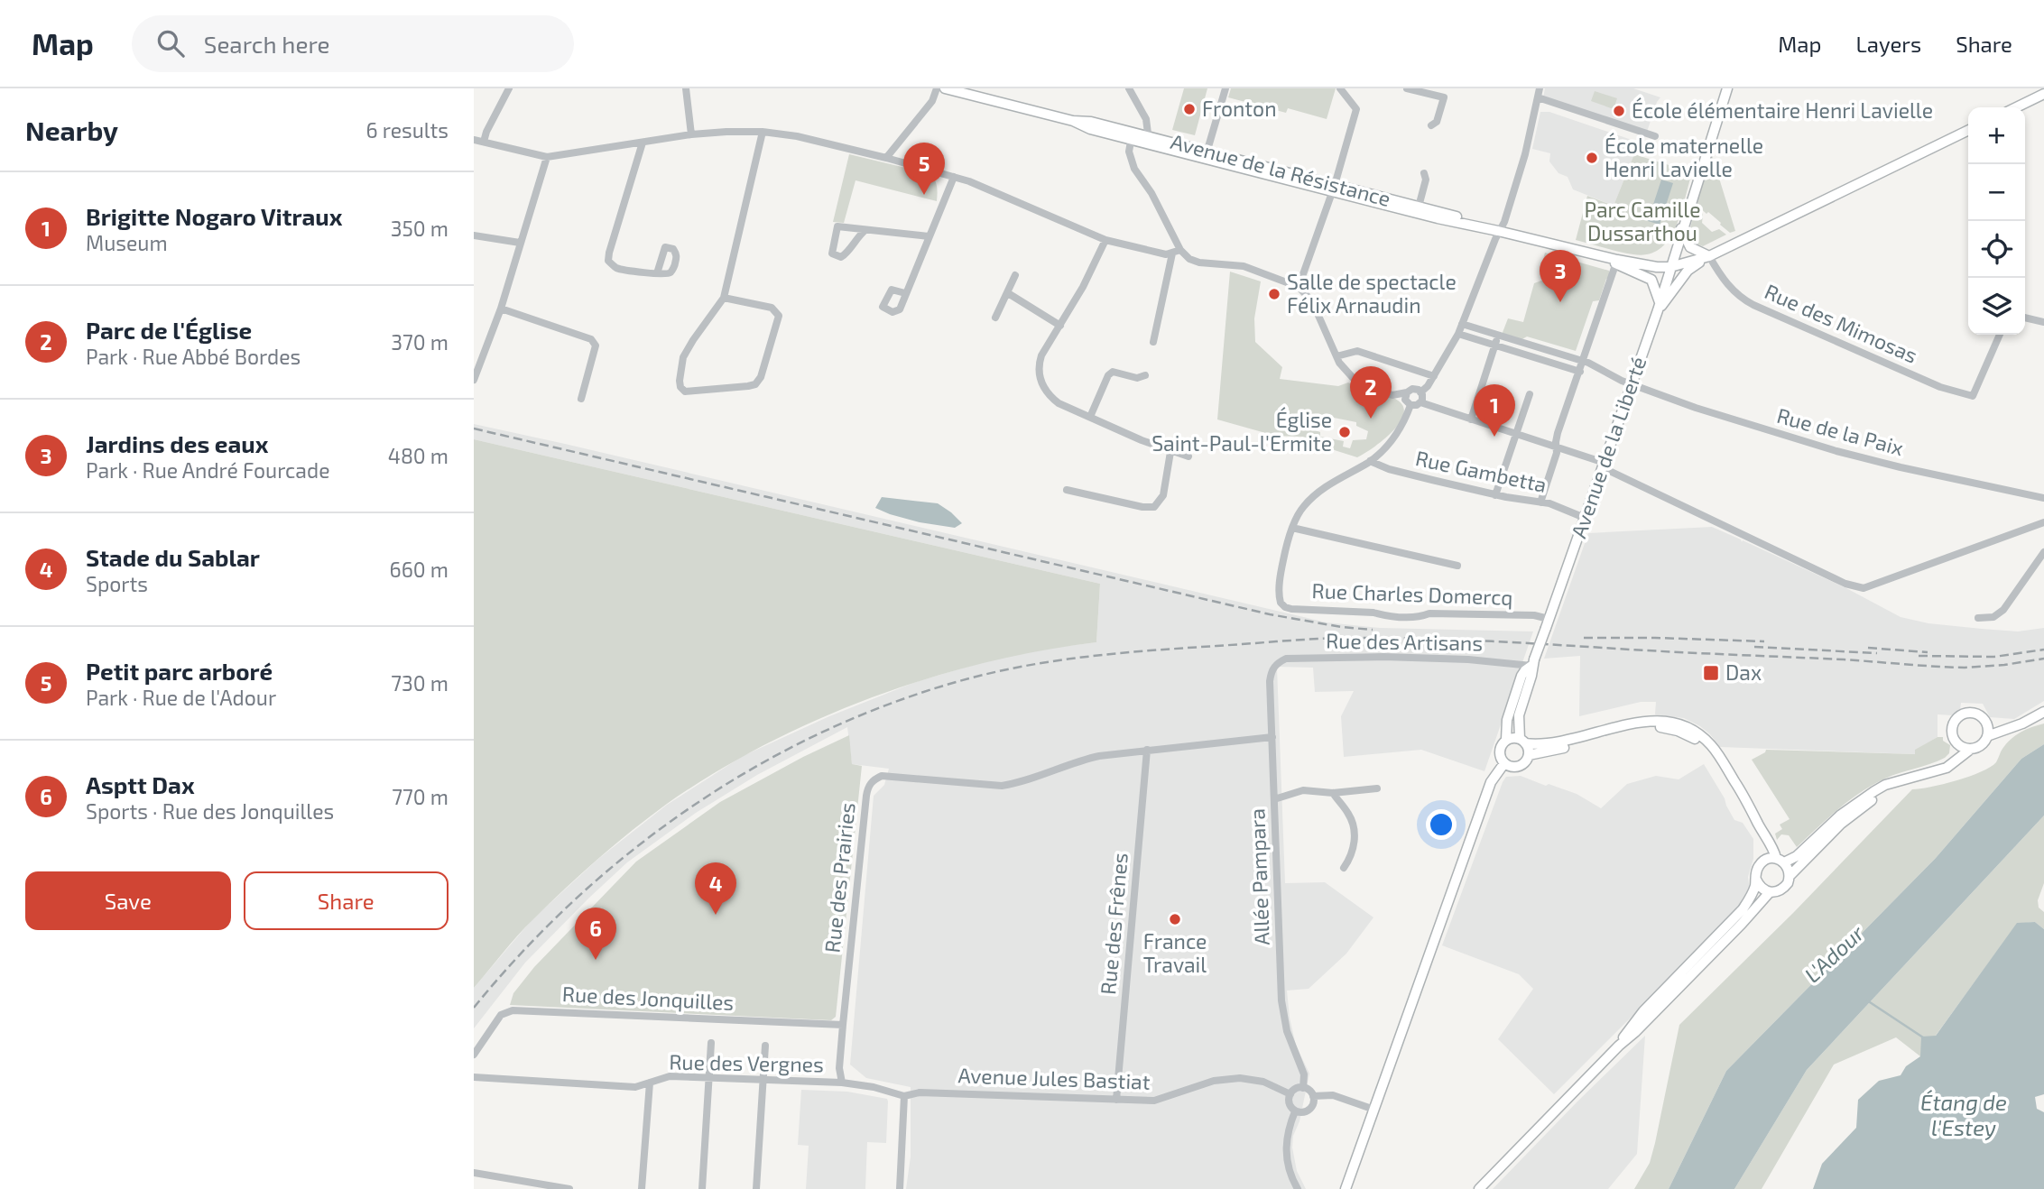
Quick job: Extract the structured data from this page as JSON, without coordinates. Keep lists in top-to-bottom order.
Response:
{
  "streets": {
    "main road": ["Avenue de la Résistance", "Avenue de la Liberté"],
    "street": [
      "Rue des Mimosas",
      "Rue de la Paix",
      "Rue Gambetta",
      "Rue Charles Domercq",
      "Rue des Artisans",
      "Allée Pampara",
      "Rue des Prairies",
      "Rue des Frênes",
      "Rue des Jonquilles",
      "Rue des Vergnes",
      "Avenue Jules Bastiat"
    ]
  },
  "crossings": [
    ["Avenue de la Résistance", "Avenue de la Liberté"],
    ["Rue de la Paix", "Avenue de la Liberté"],
    ["Avenue de la Liberté", "Rue Gambetta"],
    ["Avenue de la Liberté", "Rue Charles Domercq"],
    ["Avenue de la Liberté", "Rue des Artisans"],
    ["Rue des Artisans", "Allée Pampara"],
    ["Allée Pampara", "Rue des Prairies"],
    ["Allée Pampara", "Avenue Jules Bastiat"],
    ["Rue des Prairies", "Rue des Frênes"],
    ["Rue des Prairies", "Rue des Jonquilles"],
    ["Rue des Prairies", "Rue des Vergnes"],
    ["Rue des Frênes", "Avenue Jules Bastiat"],
    ["Rue des Vergnes", "Avenue Jules Bastiat"]
  ],
  "water": ["L'Adour", "Étang de l'Estey"],
  "parks": ["Parc Camille Dussarthou"],
  "places": {
    "other": [
      "Fronton",
      "École élémentaire Henri Lavielle",
      "École maternelle Henri Lavielle",
      "Salle de spectacle Félix Arnaudin",
      "Église Saint-Paul-l'Ermite",
      "France Travail"
    ],
    "transit": ["Dax"]
  },
  "page": {
    "header": "Map",
    "search": "Search here",
    "nav": ["Map", "Layers", "Share"],
    "heading": ["Nearby", "6 results"],
    "map_buttons": ["+", "−"],
    "pins": [
      "5",
      "3",
      "2",
      "1",
      "4",
      "6"
    ],
    "list": [
      {
        "mark": "1",
        "name": "Brigitte Nogaro Vitraux",
        "note": "Museum",
        "value": "350 m"
      },
      {
        "mark": "2",
        "name": "Parc de l'Église",
        "note": "Park · Rue Abbé Bordes",
        "value": "370 m"
      },
      {
        "mark": "3",
        "name": "Jardins des eaux",
        "note": "Park · Rue André Fourcade",
        "value": "480 m"
      },
      {
        "mark": "4",
        "name": "Stade du Sablar",
        "note": "Sports",
        "value": "660 m"
      },
      {
        "mark": "5",
        "name": "Petit parc arboré",
        "note": "Park · Rue de l'Adour",
        "value": "730 m"
      },
      {
        "mark": "6",
        "name": "Asptt Dax",
        "note": "Sports · Rue des Jonquilles",
        "value": "770 m"
      }
    ],
    "buttons": ["Save", "Share"]
  }
}
